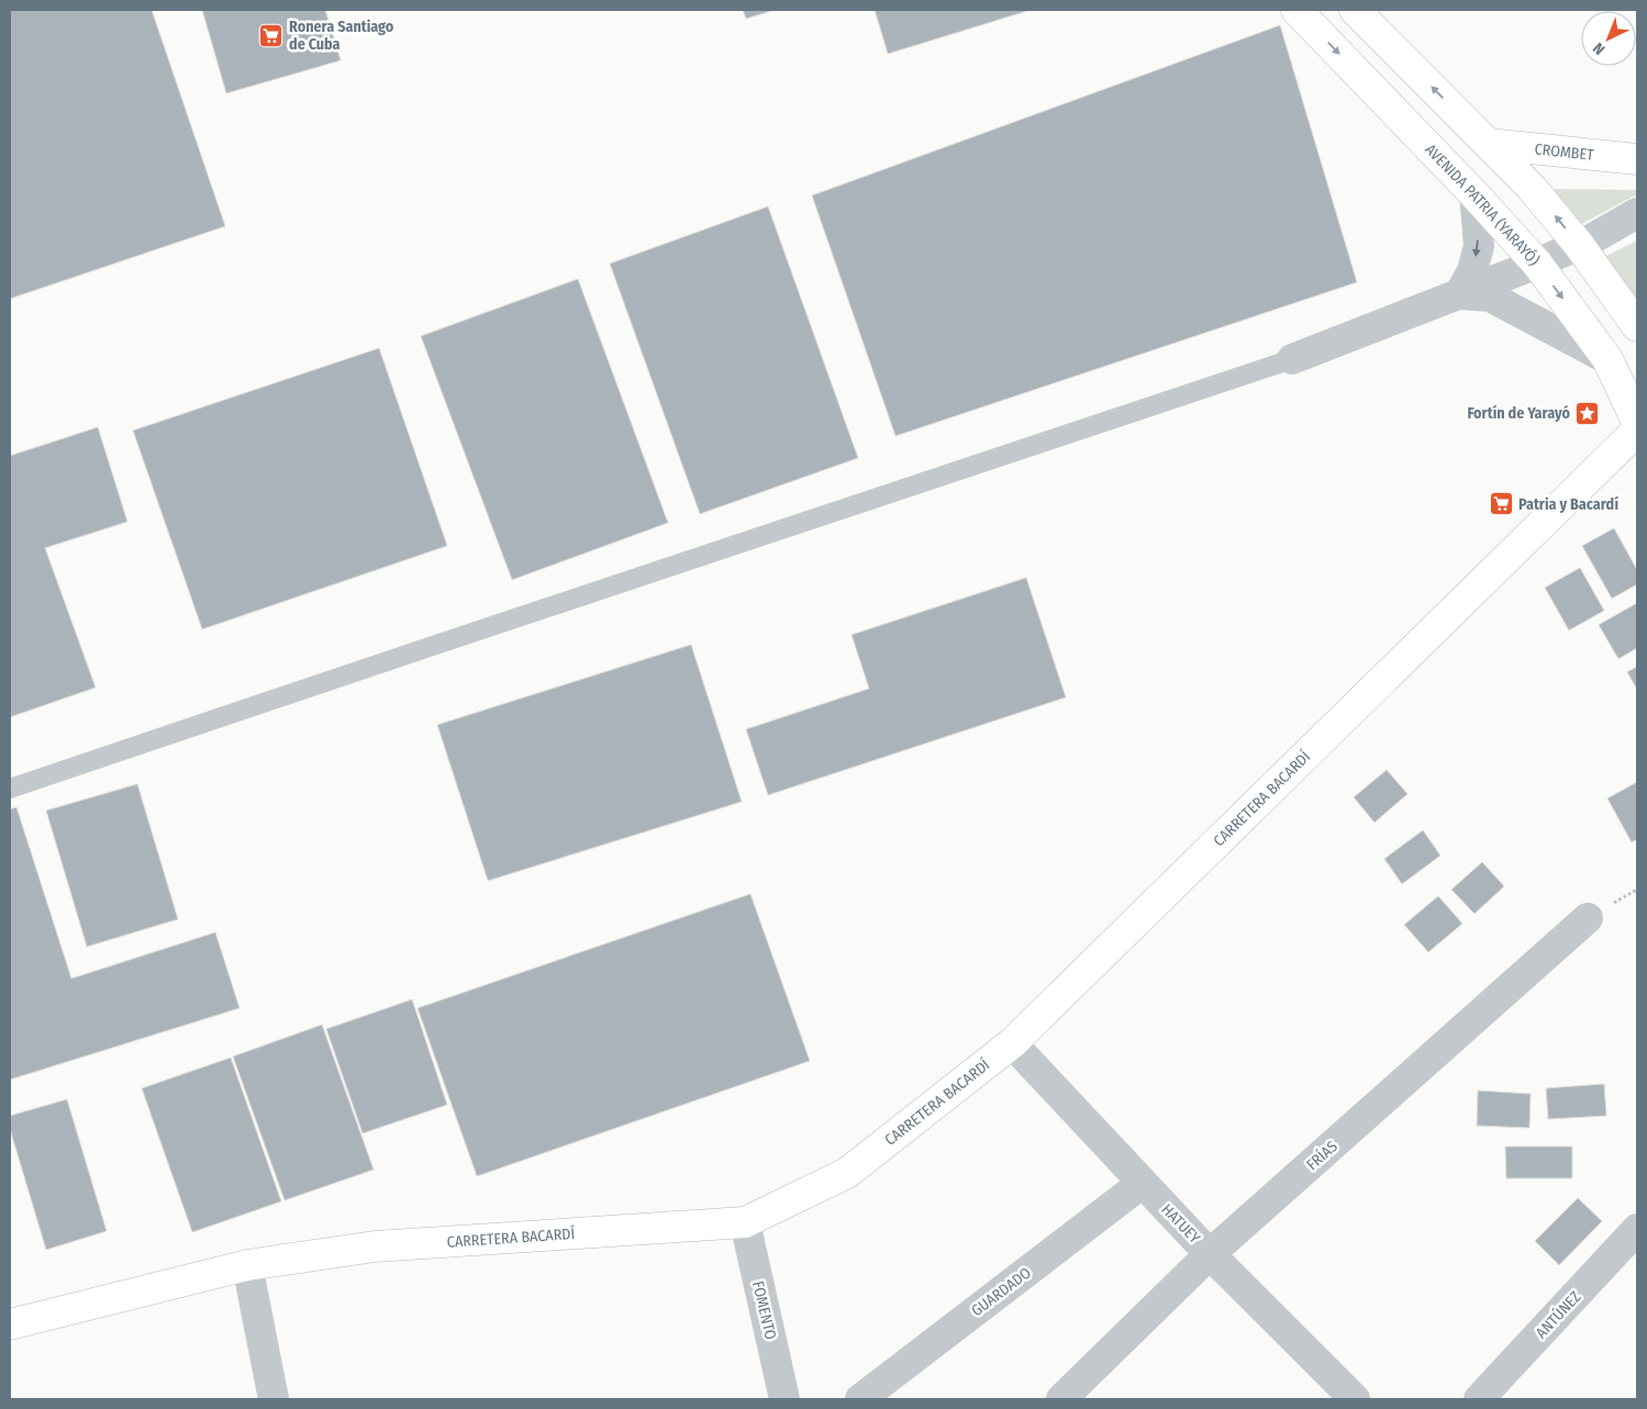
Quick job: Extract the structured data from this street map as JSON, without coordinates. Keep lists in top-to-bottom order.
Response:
{
  "streets": {
    "street": [
      "CROMBET",
      "AVENIDA PATRIA (YARAYÓ)",
      "CARRETERA BACARDÍ",
      "FRÍAS",
      "HATUEY",
      "GUARDADO",
      "FOMENTO",
      "ANTÚNEZ"
    ]
  },
  "crossings": [
    ["CARRETERA BACARDÍ", "HATUEY"],
    ["CARRETERA BACARDÍ", "FOMENTO"],
    ["FRÍAS", "HATUEY"],
    ["HATUEY", "GUARDADO"]
  ],
  "places": {
    "supermarket": ["Ronera Santiago de Cuba", "Patria y Bacardí"],
    "place": ["Fortín de Yarayó"]
  },
  "north": "bottom left"
}
